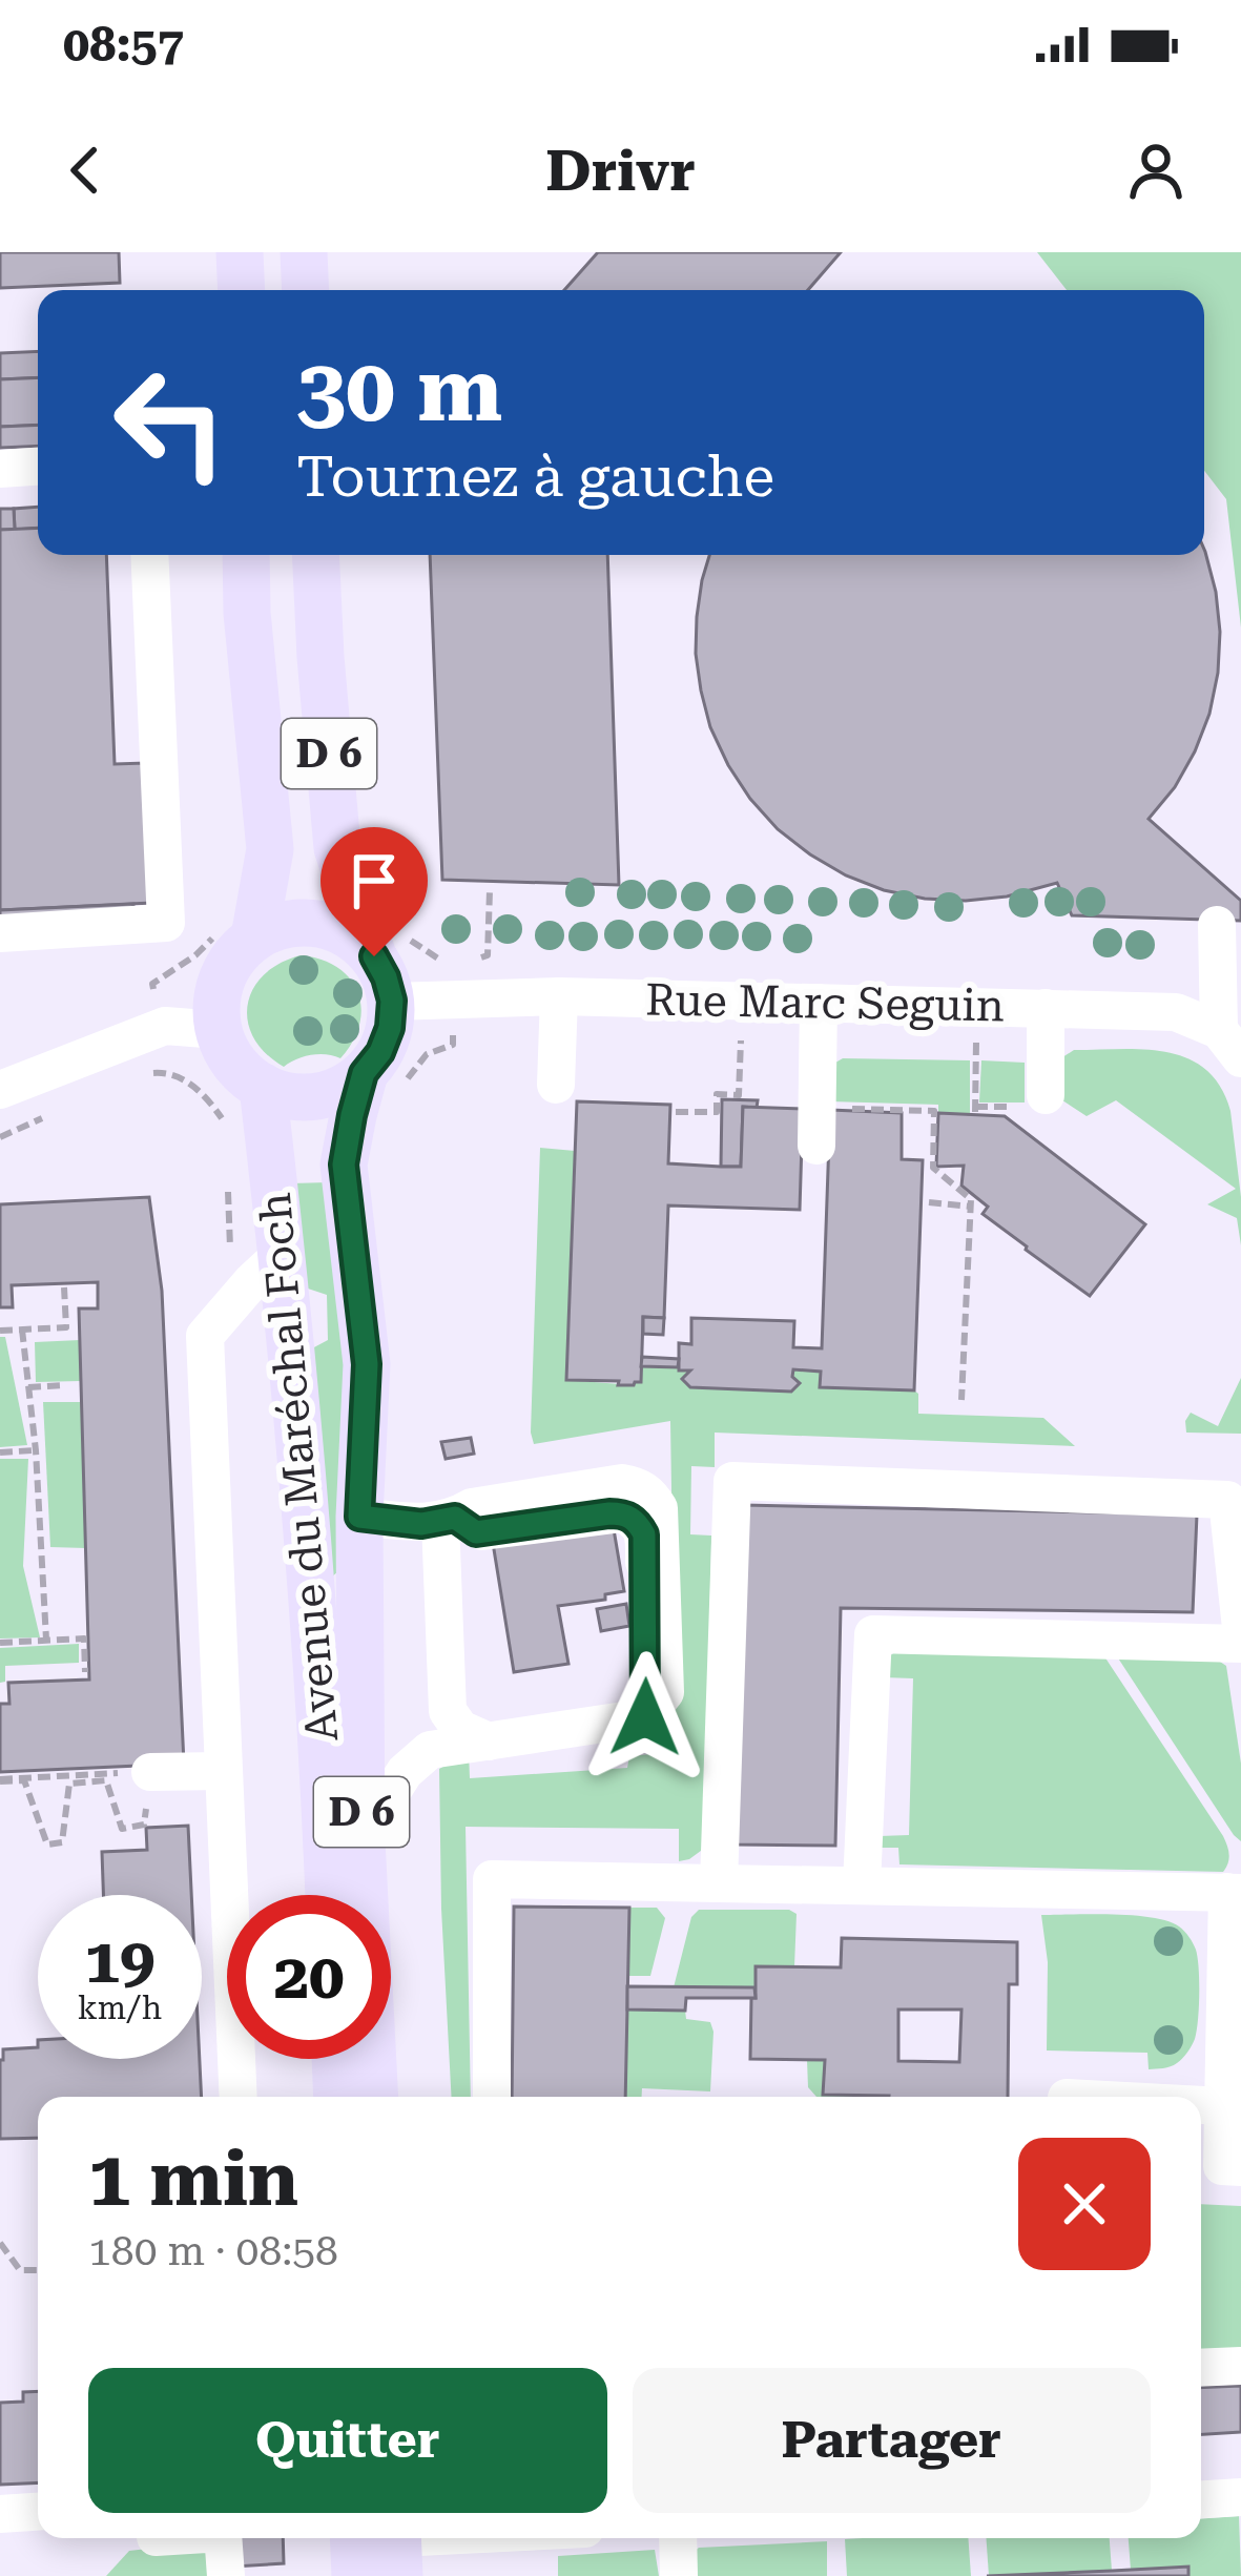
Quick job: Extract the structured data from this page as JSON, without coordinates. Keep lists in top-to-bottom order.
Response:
{
  "streets": {
    "main road": ["D 6", "Avenue du Maréchal Foch"],
    "street": ["Rue Marc Seguin"]
  },
  "crossings": [
    ["D 6", "Rue Marc Seguin"],
    ["D 6", "Avenue du Maréchal Foch"],
    ["Rue Marc Seguin", "Avenue du Maréchal Foch"]
  ],
  "page": {
    "status": "08:57",
    "header": "Drivr",
    "turn": ["30 m", "Tournez à gauche"],
    "speed": "19 km/h",
    "limit": "20",
    "heading": ["1 min", "180 m · 08:58"],
    "buttons": ["Quitter", "Partager"]
  }
}
